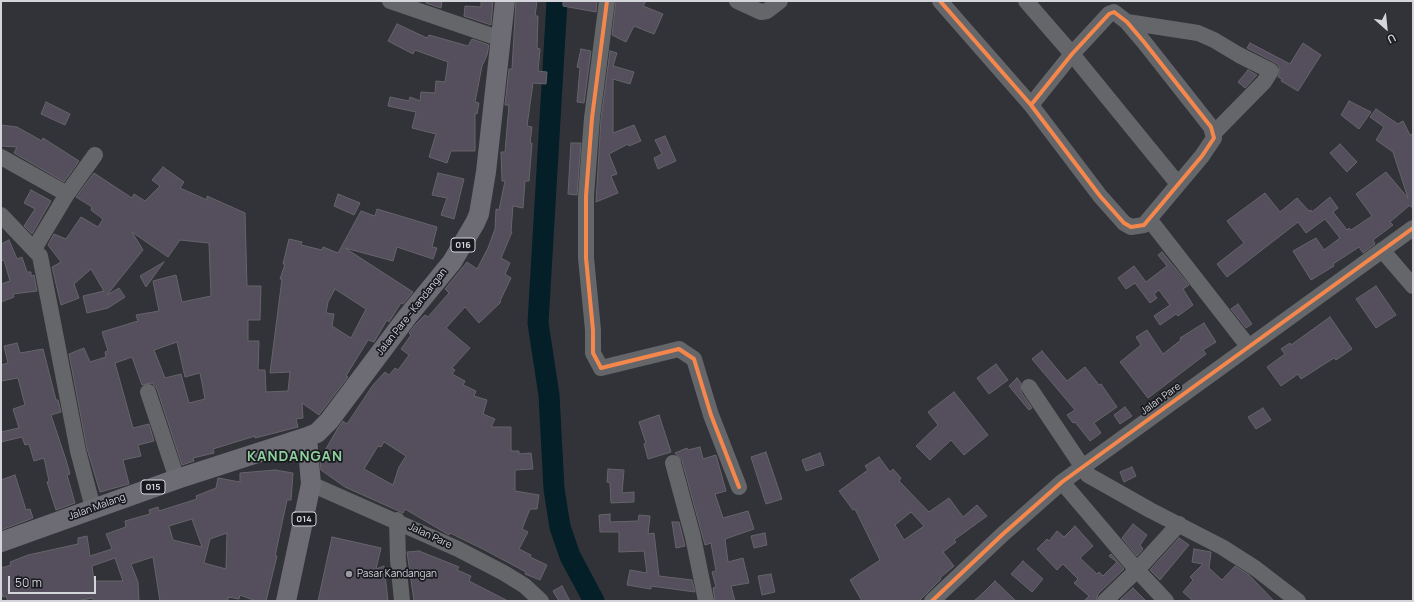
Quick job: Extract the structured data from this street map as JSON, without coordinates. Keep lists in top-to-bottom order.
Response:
{
  "streets": {
    "main road": [
      "016",
      "Jalan Pare - Kandangan",
      "015",
      "Jalan Malang",
      "014"
    ],
    "street": ["Jalan Pare"]
  },
  "crossings": [
    ["Jalan Pare - Kandangan", "Jalan Malang"],
    ["Jalan Pare - Kandangan", "014"],
    ["Jalan Pare", "014"],
    ["Jalan Malang", "014"]
  ],
  "districts": ["KANDANGAN"],
  "places": ["Pasar Kandangan"],
  "scale_bar": "50 m",
  "north": "bottom right"
}
